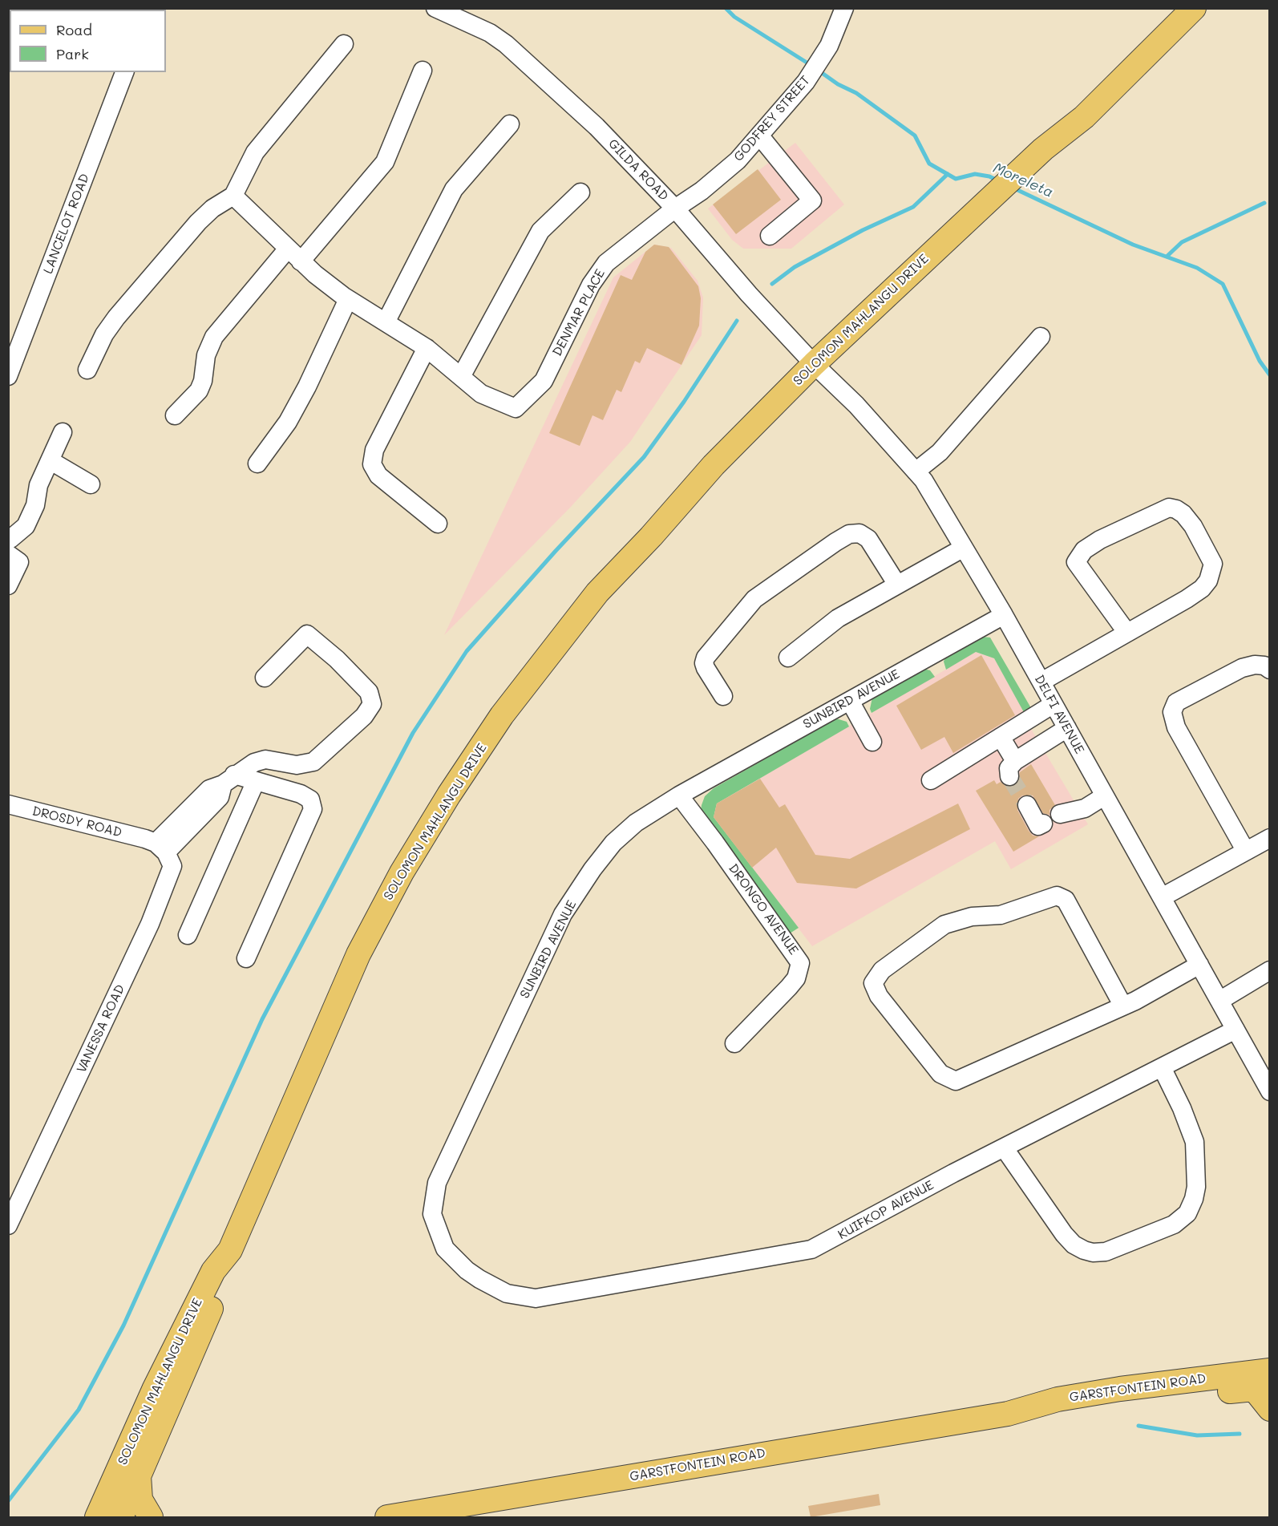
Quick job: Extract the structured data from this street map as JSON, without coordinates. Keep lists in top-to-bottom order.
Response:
{
  "streets": {
    "main road": ["SOLOMON MAHLANGU DRIVE", "GARSTFONTEIN ROAD"],
    "street": [
      "GODFREY STREET",
      "GILDA ROAD",
      "LANCELOT ROAD",
      "DENMAR PLACE",
      "SUNBIRD AVENUE",
      "DELFI AVENUE",
      "DROSDY ROAD",
      "DRONGO AVENUE",
      "VANESSA ROAD",
      "KUIFKOP AVENUE"
    ]
  },
  "crossings": [
    ["GODFREY STREET", "GILDA ROAD"],
    ["GODFREY STREET", "DENMAR PLACE"],
    ["GILDA ROAD", "DENMAR PLACE"],
    ["GILDA ROAD", "SOLOMON MAHLANGU DRIVE"],
    ["GILDA ROAD", "DELFI AVENUE"],
    ["SOLOMON MAHLANGU DRIVE", "DELFI AVENUE"],
    ["SUNBIRD AVENUE", "DELFI AVENUE"],
    ["SUNBIRD AVENUE", "DRONGO AVENUE"],
    ["SUNBIRD AVENUE", "KUIFKOP AVENUE"],
    ["DELFI AVENUE", "KUIFKOP AVENUE"],
    ["DROSDY ROAD", "VANESSA ROAD"]
  ],
  "water": ["Moreleta"],
  "legend": ["Road", "Park"]
}
